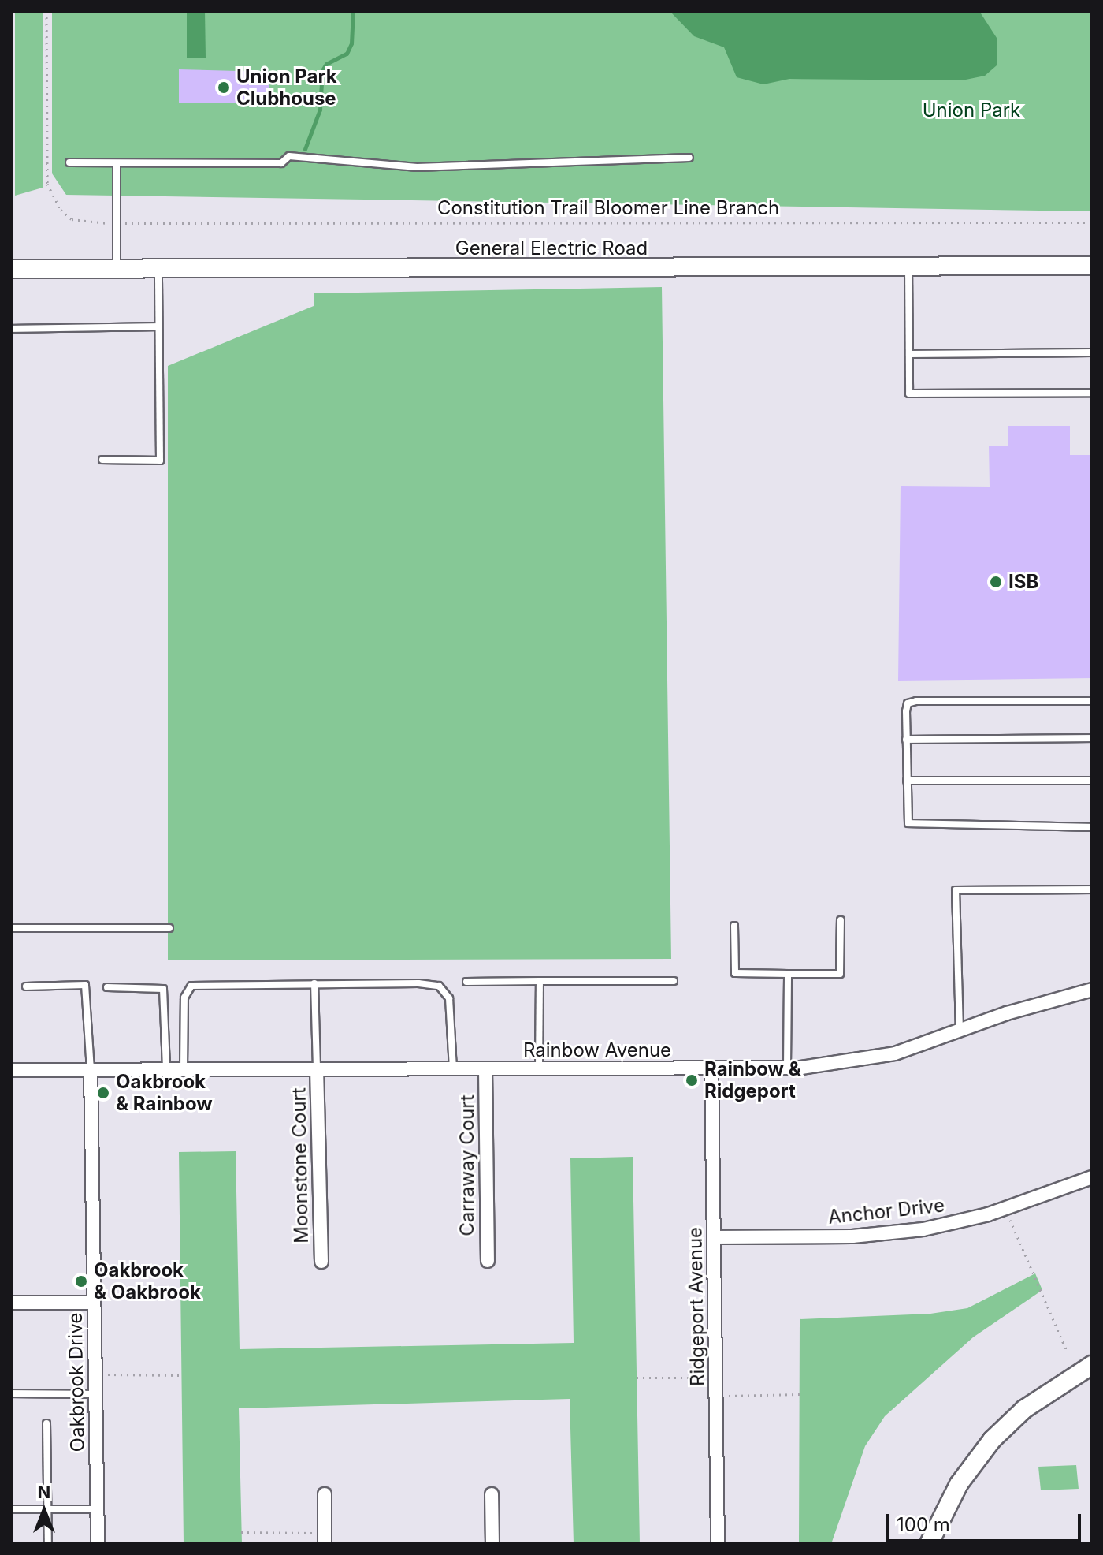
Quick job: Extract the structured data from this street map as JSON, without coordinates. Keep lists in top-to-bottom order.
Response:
{
  "streets": {
    "main road": ["General Electric Road"],
    "street": [
      "Rainbow Avenue",
      "Moonstone Court",
      "Carraway Court",
      "Anchor Drive",
      "Ridgeport Avenue",
      "Oakbrook Drive"
    ],
    "path": ["Constitution Trail Bloomer Line Branch"]
  },
  "crossings": [
    ["Rainbow Avenue", "Moonstone Court"],
    ["Rainbow Avenue", "Carraway Court"],
    ["Rainbow Avenue", "Ridgeport Avenue"],
    ["Rainbow Avenue", "Oakbrook Drive"],
    ["Anchor Drive", "Ridgeport Avenue"]
  ],
  "parks": ["Union Park"],
  "places": [
    "Union Park Clubhouse",
    "ISB",
    "Rainbow & Ridgeport",
    "Oakbrook & Rainbow",
    "Oakbrook & Oakbrook"
  ],
  "scale_bar": "100 m",
  "north": "top"
}
